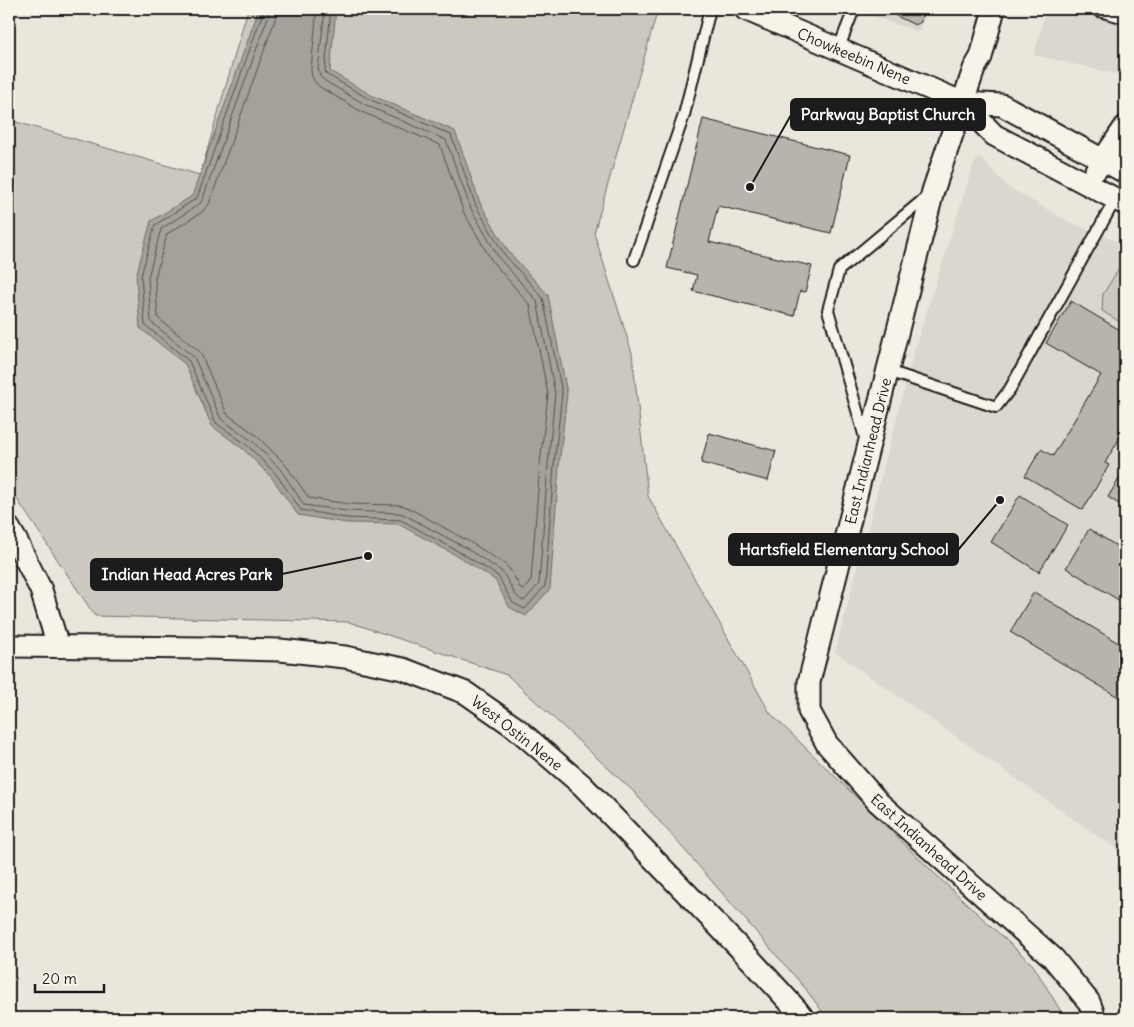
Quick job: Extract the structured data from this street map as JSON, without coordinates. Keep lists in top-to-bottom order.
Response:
{
  "streets": {
    "street": ["Chowkeebin Nene", "East Indianhead Drive", "West Ostin Nene"]
  },
  "crossings": [
    ["Chowkeebin Nene", "East Indianhead Drive"]
  ],
  "places": ["Parkway Baptist Church", "Hartsfield Elementary School", "Indian Head Acres Park"],
  "scale_bar": "20 m"
}
